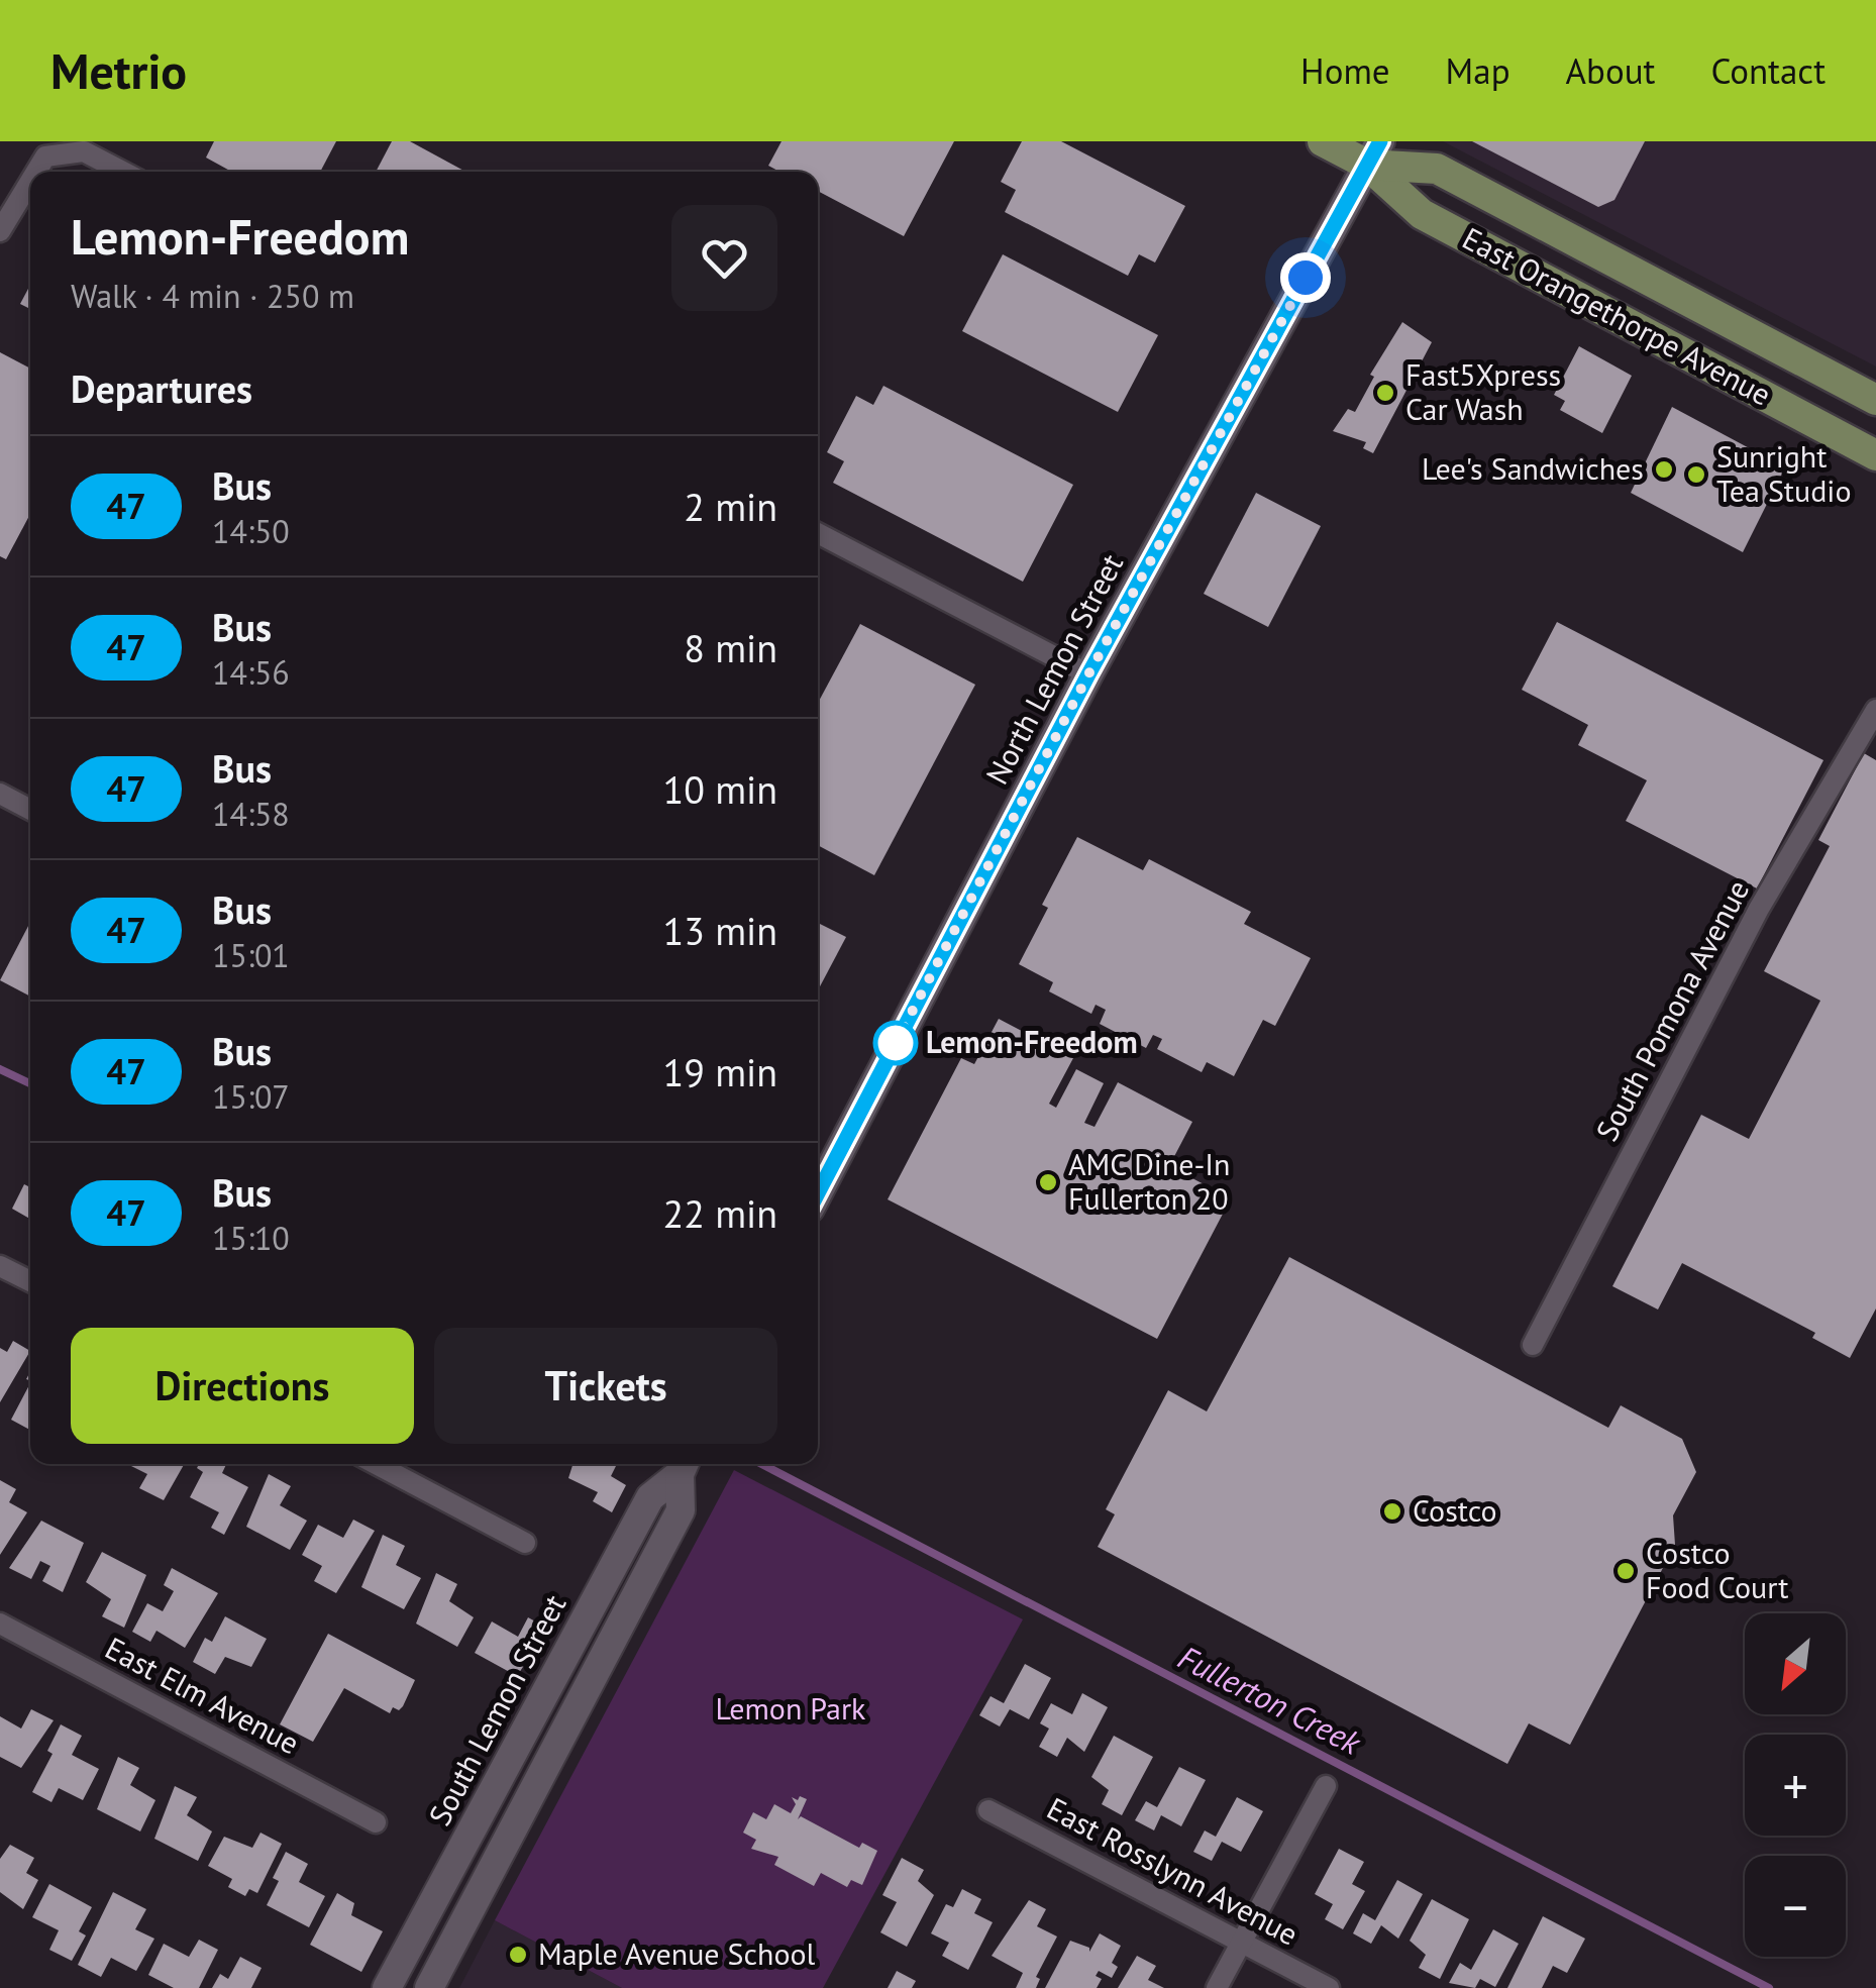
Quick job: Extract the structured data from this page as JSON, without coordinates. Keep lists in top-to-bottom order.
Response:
{
  "streets": {
    "main road": ["East Orangethorpe Avenue"],
    "street": [
      "North Lemon Street",
      "South Pomona Avenue",
      "East Elm Avenue",
      "South Lemon Street",
      "East Rosslynn Avenue"
    ]
  },
  "crossings": [
    ["East Orangethorpe Avenue", "North Lemon Street"]
  ],
  "water": ["Fullerton Creek"],
  "parks": ["Lemon Park"],
  "places": [
    "Fast5Xpress Car Wash",
    "Lee's Sandwiches",
    "Sunright Tea Studio",
    "Lemon-Freedom",
    "AMC Dine-In Fullerton 20",
    "Costco",
    "Costco Food Court",
    "Maple Avenue School"
  ],
  "lines": ["bus line 47"],
  "north": "bottom left",
  "page": {
    "header": "Metrio",
    "nav": [
      "Home",
      "Map",
      "About",
      "Contact"
    ],
    "heading": [
      ["Lemon-Freedom", "Walk · 4 min · 250 m"],
      "Departures"
    ],
    "list": [
      {
        "mark": "47",
        "name": "Bus",
        "note": "14:50",
        "value": "2 min"
      },
      {
        "mark": "47",
        "name": "Bus",
        "note": "14:56",
        "value": "8 min"
      },
      {
        "mark": "47",
        "name": "Bus",
        "note": "14:58",
        "value": "10 min"
      },
      {
        "mark": "47",
        "name": "Bus",
        "note": "15:01",
        "value": "13 min"
      },
      {
        "mark": "47",
        "name": "Bus",
        "note": "15:07",
        "value": "19 min"
      },
      {
        "mark": "47",
        "name": "Bus",
        "note": "15:10",
        "value": "22 min"
      }
    ],
    "buttons": ["Directions", "Tickets"],
    "map_buttons": ["+", "−"]
  }
}
